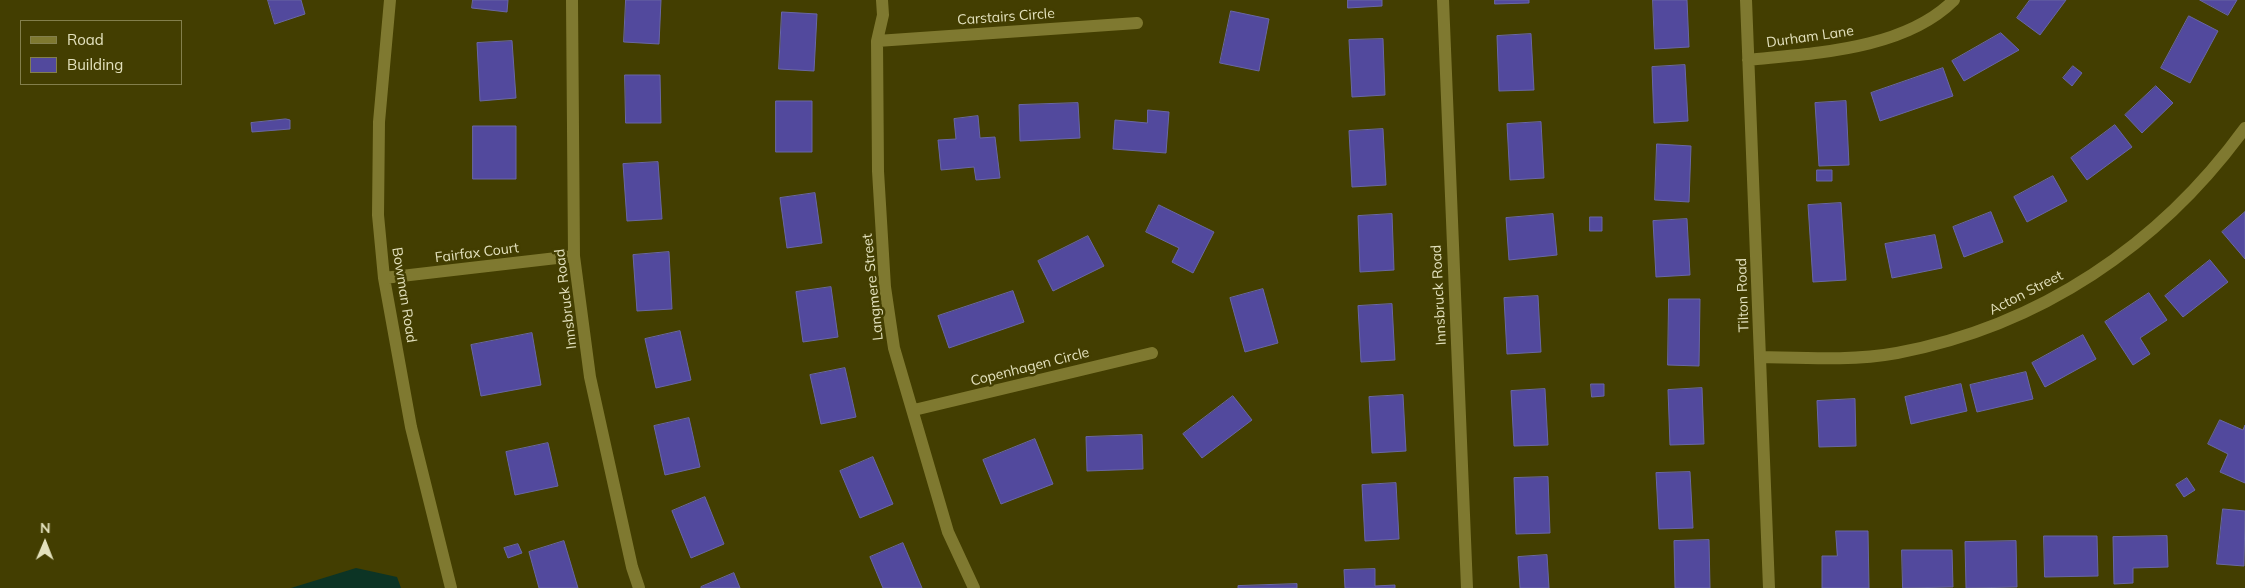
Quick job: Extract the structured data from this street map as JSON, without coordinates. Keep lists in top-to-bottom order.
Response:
{
  "streets": {
    "street": [
      "Carstairs Circle",
      "Durham Lane",
      "Fairfax Court",
      "Langmere Street",
      "Acton Street",
      "Bowman Road",
      "Innsbruck Road",
      "Tilton Road",
      "Copenhagen Circle"
    ]
  },
  "crossings": [
    ["Carstairs Circle", "Langmere Street"],
    ["Durham Lane", "Tilton Road"],
    ["Fairfax Court", "Bowman Road"],
    ["Fairfax Court", "Innsbruck Road"],
    ["Langmere Street", "Copenhagen Circle"],
    ["Acton Street", "Tilton Road"]
  ],
  "legend": ["Road", "Building"],
  "north": "top"
}
